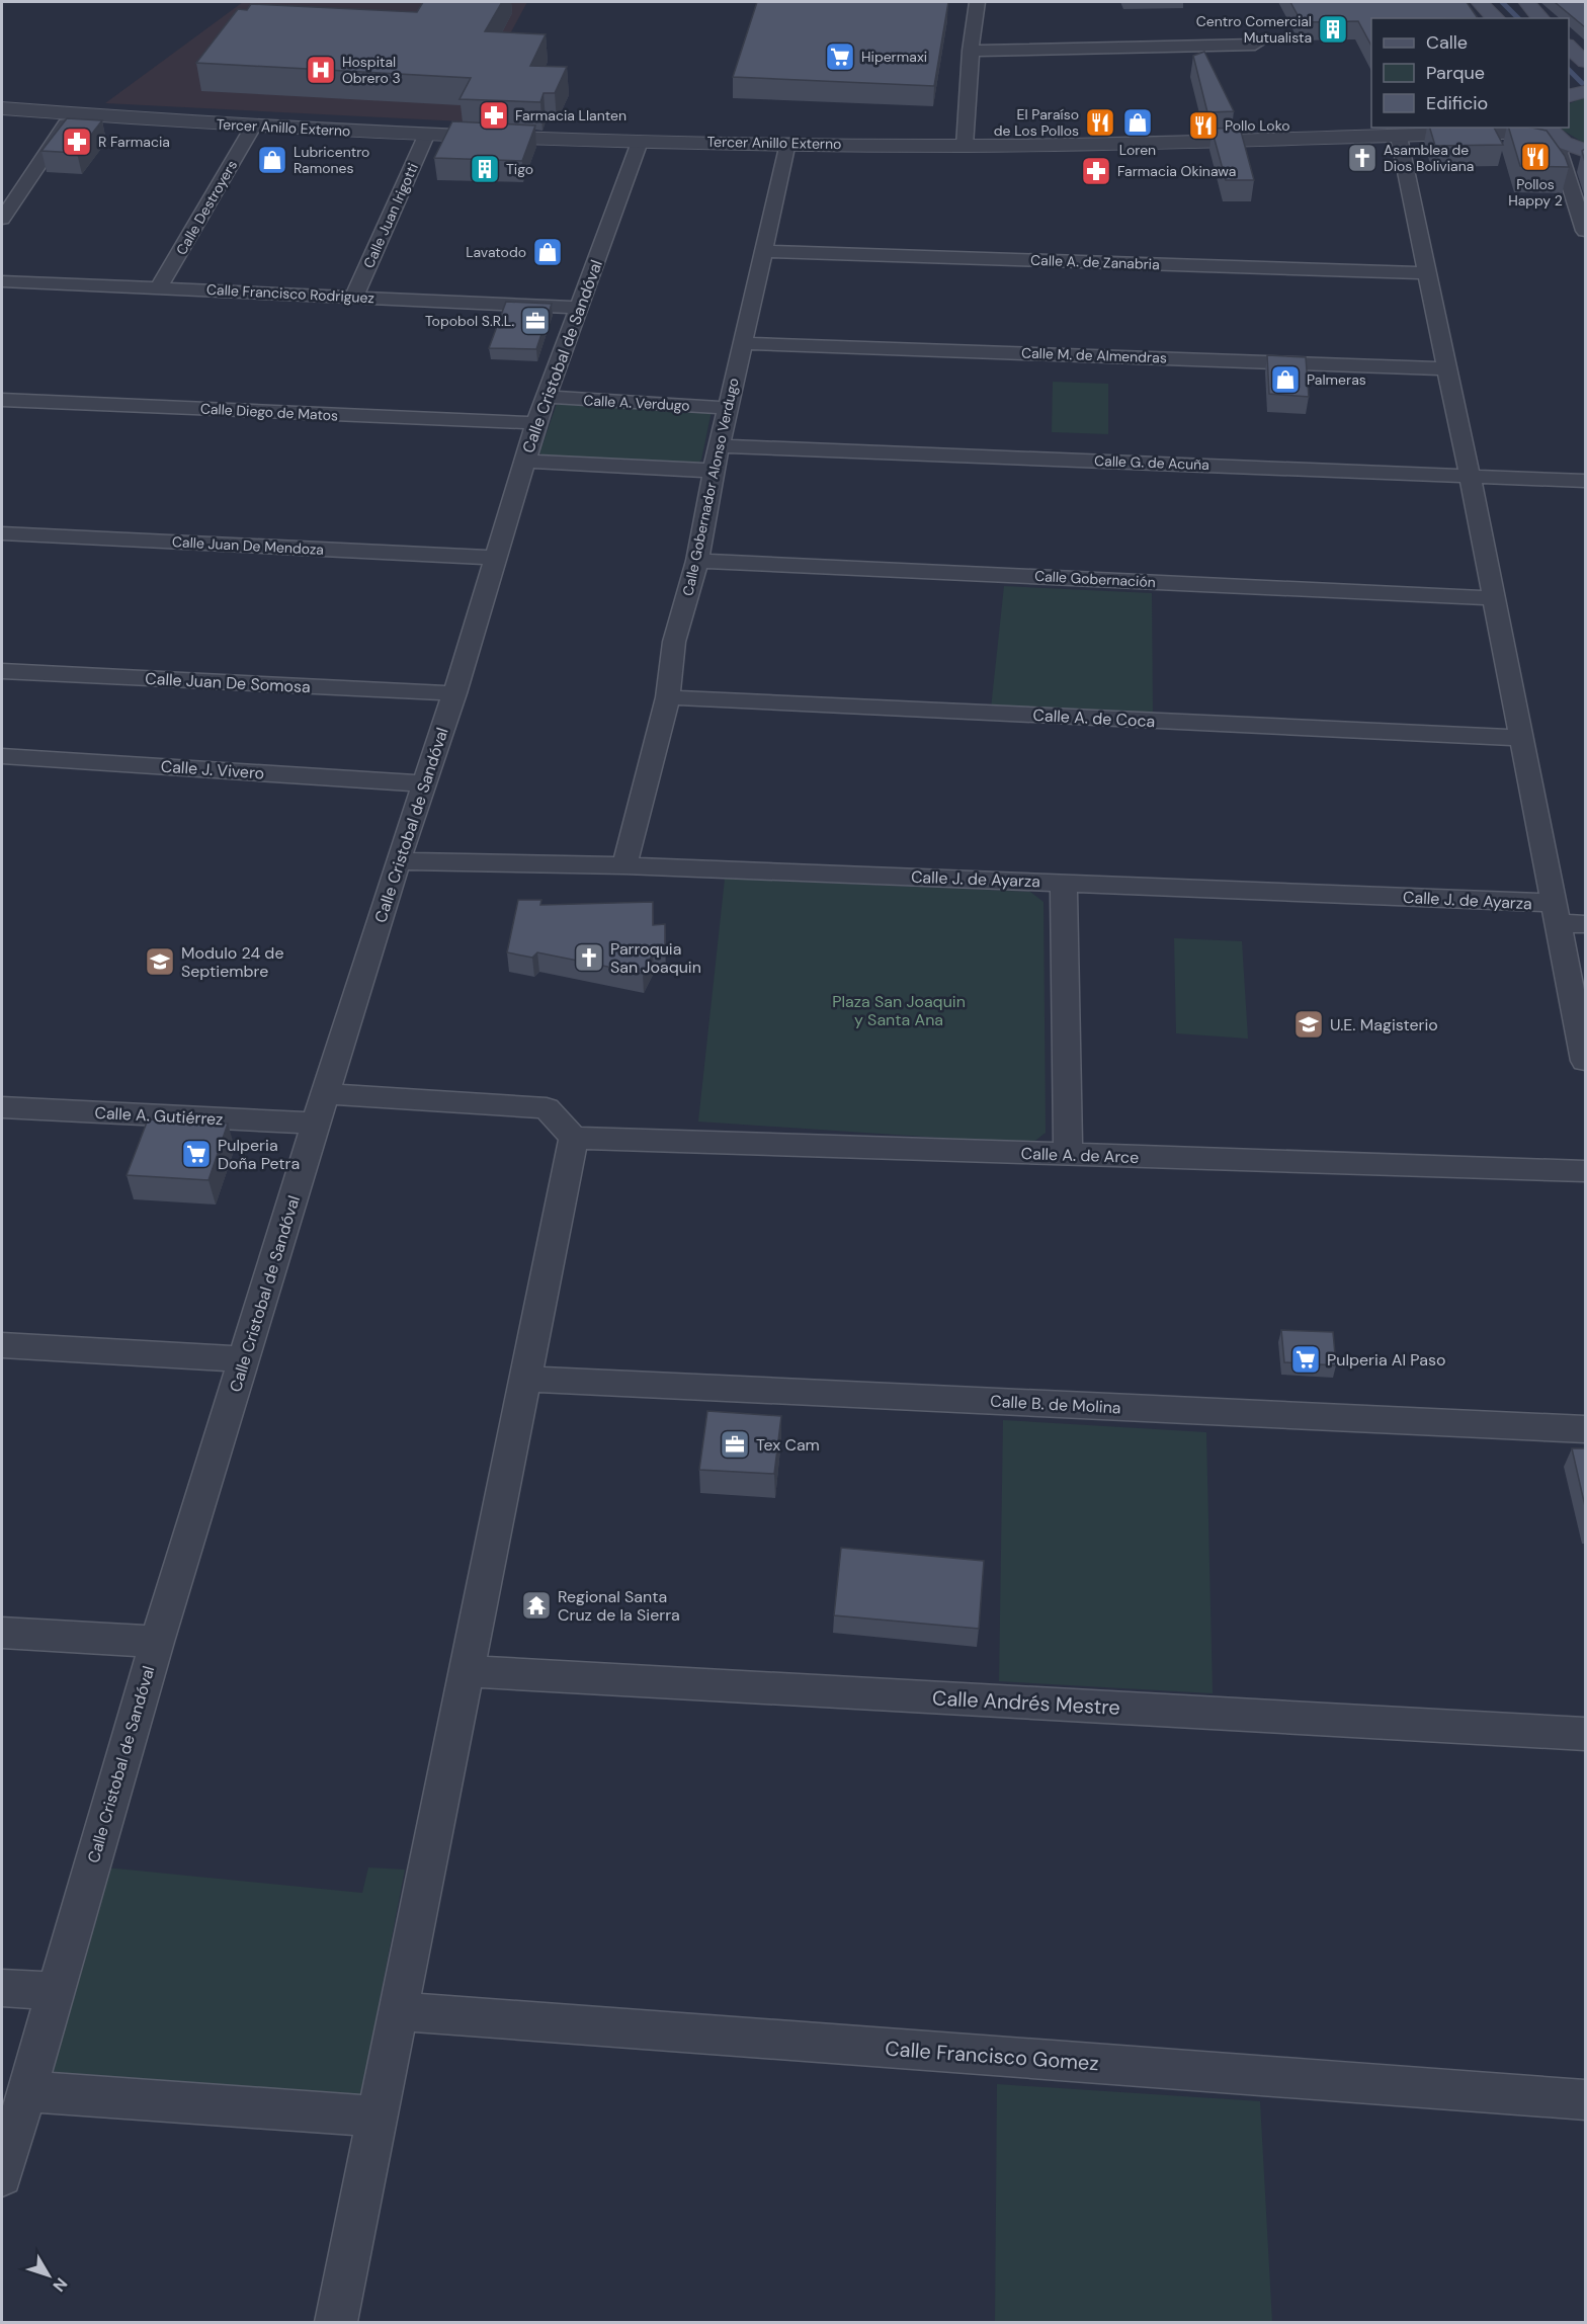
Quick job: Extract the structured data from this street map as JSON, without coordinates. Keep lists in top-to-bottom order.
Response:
{
  "streets": {
    "street": [
      "Tercer Anillo Externo",
      "Calle Destroyers",
      "Calle Juan Irigotti",
      "Calle A. de Zanabria",
      "Calle Francisco Rodriguez",
      "Calle M. de Almendras",
      "Calle Cristobal de Sandóval",
      "Calle A. Verdugo",
      "Calle Diego de Matos",
      "Calle G. de Acuña",
      "Calle Gobernador Alonso Verdugo",
      "Calle Juan De Mendoza",
      "Calle Gobernación",
      "Calle Juan De Somosa",
      "Calle A. de Coca",
      "Calle J. Vivero",
      "Calle J. de Ayarza",
      "Calle A. Gutiérrez",
      "Calle A. de Arce",
      "Calle B. de Molina",
      "Calle Andrés Mestre",
      "Calle Francisco Gomez"
    ]
  },
  "crossings": [
    ["Tercer Anillo Externo", "Calle Destroyers"],
    ["Tercer Anillo Externo", "Calle Juan Irigotti"],
    ["Tercer Anillo Externo", "Calle Cristobal de Sandóval"],
    ["Tercer Anillo Externo", "Calle Gobernador Alonso Verdugo"],
    ["Calle Destroyers", "Calle Francisco Rodriguez"],
    ["Calle Juan Irigotti", "Calle Francisco Rodriguez"],
    ["Calle A. de Zanabria", "Calle Gobernador Alonso Verdugo"],
    ["Calle Francisco Rodriguez", "Calle Cristobal de Sandóval"],
    ["Calle M. de Almendras", "Calle Gobernador Alonso Verdugo"],
    ["Calle Cristobal de Sandóval", "Calle A. Verdugo"],
    ["Calle Cristobal de Sandóval", "Calle Diego de Matos"],
    ["Calle Cristobal de Sandóval", "Calle Juan De Mendoza"],
    ["Calle Cristobal de Sandóval", "Calle Juan De Somosa"],
    ["Calle Cristobal de Sandóval", "Calle J. Vivero"],
    ["Calle Cristobal de Sandóval", "Calle J. de Ayarza"],
    ["Calle Cristobal de Sandóval", "Calle A. Gutiérrez"],
    ["Calle A. Verdugo", "Calle Diego de Matos"],
    ["Calle A. Verdugo", "Calle Gobernador Alonso Verdugo"],
    ["Calle G. de Acuña", "Calle Gobernador Alonso Verdugo"],
    ["Calle Gobernador Alonso Verdugo", "Calle Gobernación"],
    ["Calle Gobernador Alonso Verdugo", "Calle A. de Coca"],
    ["Calle Gobernador Alonso Verdugo", "Calle J. de Ayarza"]
  ],
  "parks": ["Plaza San Joaquin y Santa Ana"],
  "places": {
    "building": ["Centro Comercial Mutualista", "Tigo"],
    "supermarket": ["Hipermaxi", "Pulperia Doña Petra", "Pulperia Al Paso"],
    "hospital": ["Hospital Obrero 3"],
    "pharmacy": ["Farmacia Llanten", "R Farmacia", "Farmacia Okinawa"],
    "restaurant": ["El Paraíso de Los Pollos", "Pollo Loko", "Pollos Happy 2"],
    "shop": [
      "Loren",
      "Lubricentro Ramones",
      "Lavatodo",
      "Palmeras"
    ],
    "church": ["Asamblea de Dios Boliviana", "Parroquia San Joaquin"],
    "office": ["Topobol S.R.L.", "Tex Cam"],
    "school or university": ["Modulo 24 de Septiembre", "U.E. Magisterio"],
    "temple": ["Regional Santa Cruz de la Sierra"]
  },
  "legend": ["Calle", "Parque", "Edificio"],
  "north": "bottom right"
}
